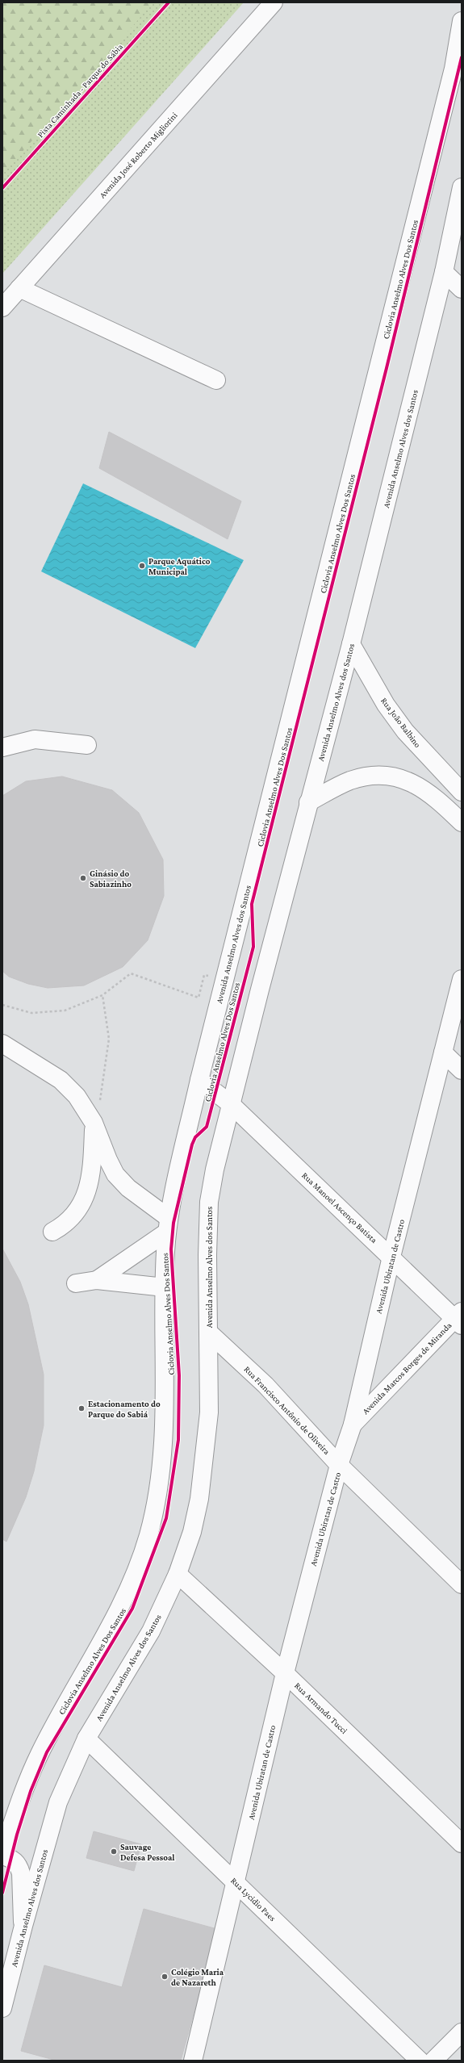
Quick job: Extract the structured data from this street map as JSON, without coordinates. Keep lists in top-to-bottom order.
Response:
{
  "streets": {
    "main road": [
      "Avenida José Roberto Migliorini",
      "Avenida Anselmo Alves dos Santos",
      "Rua João Balbino",
      "Rua Manoel Ascenço Batista",
      "Avenida Ubiratan de Castro",
      "Avenida Marcos Borges de Miranda",
      "Rua Francisco Antônio de Oliveira",
      "Rua Armando Tucci",
      "Rua Lycidio Paes"
    ],
    "cycle path": ["Pista Caminhada - Parque do Sábia", "Ciclovia Anselmo Alves Dos Santos"]
  },
  "crossings": [
    ["Avenida Anselmo Alves dos Santos", "Rua João Balbino"],
    ["Avenida Anselmo Alves dos Santos", "Rua Manoel Ascenço Batista"],
    ["Avenida Anselmo Alves dos Santos", "Rua Francisco Antônio de Oliveira"],
    ["Avenida Anselmo Alves dos Santos", "Rua Armando Tucci"],
    ["Avenida Anselmo Alves dos Santos", "Rua Lycidio Paes"],
    ["Rua Manoel Ascenço Batista", "Avenida Ubiratan de Castro"],
    ["Rua Manoel Ascenço Batista", "Avenida Marcos Borges de Miranda"],
    ["Avenida Ubiratan de Castro", "Avenida Marcos Borges de Miranda"],
    ["Avenida Ubiratan de Castro", "Rua Francisco Antônio de Oliveira"],
    ["Avenida Ubiratan de Castro", "Rua Armando Tucci"],
    ["Avenida Ubiratan de Castro", "Rua Lycidio Paes"]
  ],
  "places": [
    "Parque Aquático Municipal",
    "Ginásio do Sabiazinho",
    "Estacionamento do Parque do Sabiá",
    "Sauvage Defesa Pessoal",
    "Colégio Maria de Nazareth"
  ]
}
